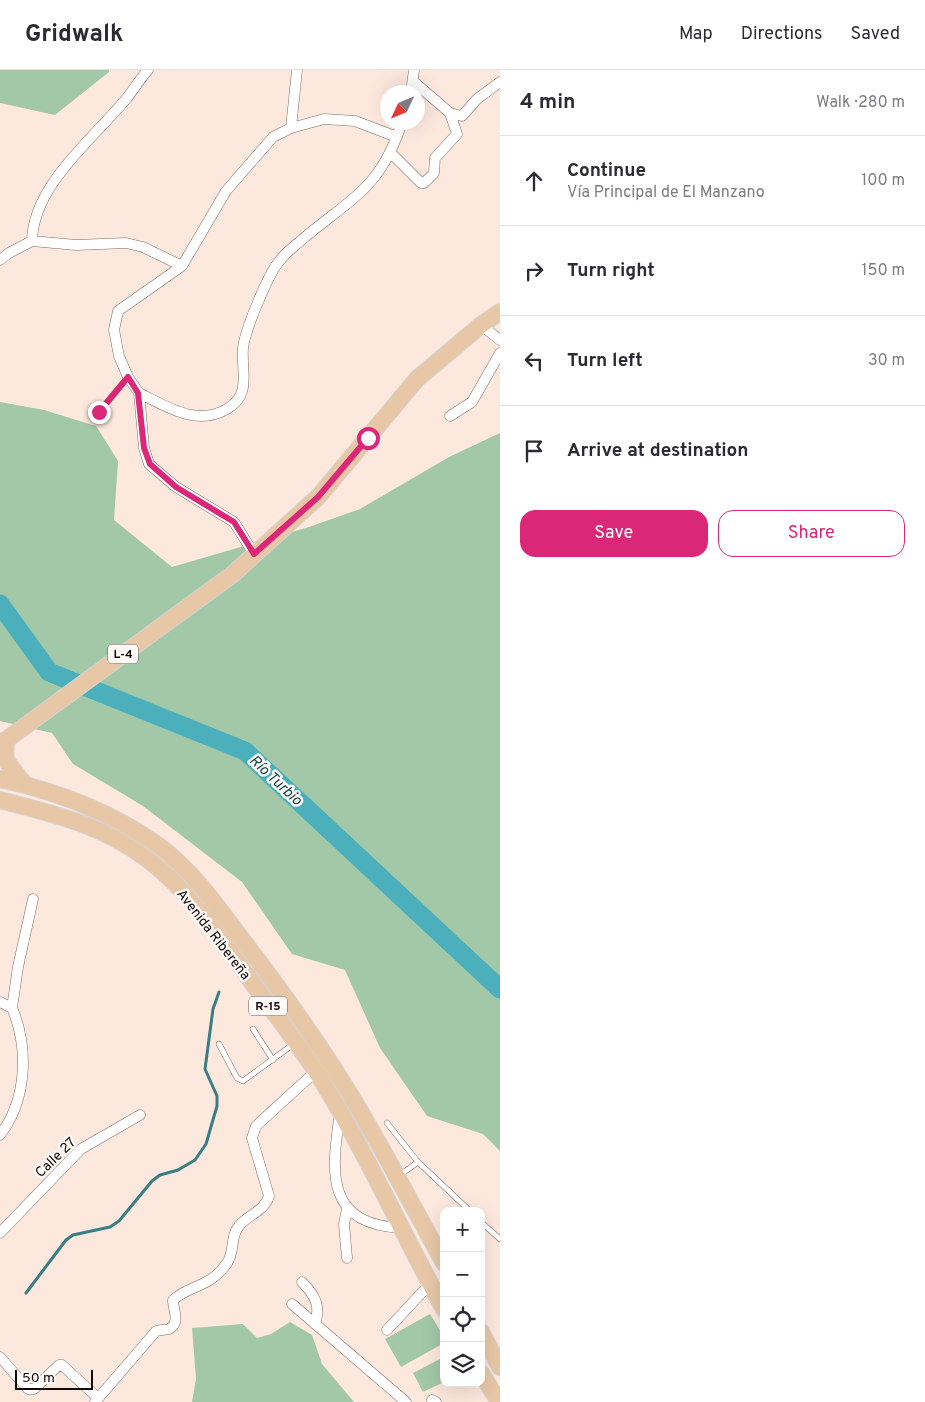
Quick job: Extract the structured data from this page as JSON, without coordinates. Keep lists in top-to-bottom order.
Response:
{
  "streets": {
    "main road": ["L-4", "Avenida Ribereña", "R-15"],
    "street": ["Calle 27"]
  },
  "water": ["Río Turbio"],
  "scale_bar": "50 m",
  "north": "bottom left",
  "page": {
    "header": "Gridwalk",
    "nav": ["Map", "Directions", "Saved"],
    "heading": ["4 min", "Walk · 280 m"],
    "list": [
      ["Continue", "Vía Principal de El Manzano", "100 m"],
      ["Turn right", "150 m"],
      ["Turn left", "30 m"],
      "Arrive at destination"
    ],
    "buttons": ["Save", "Share"],
    "map_buttons": ["+", "−"],
    "scale": "50 m"
  }
}
